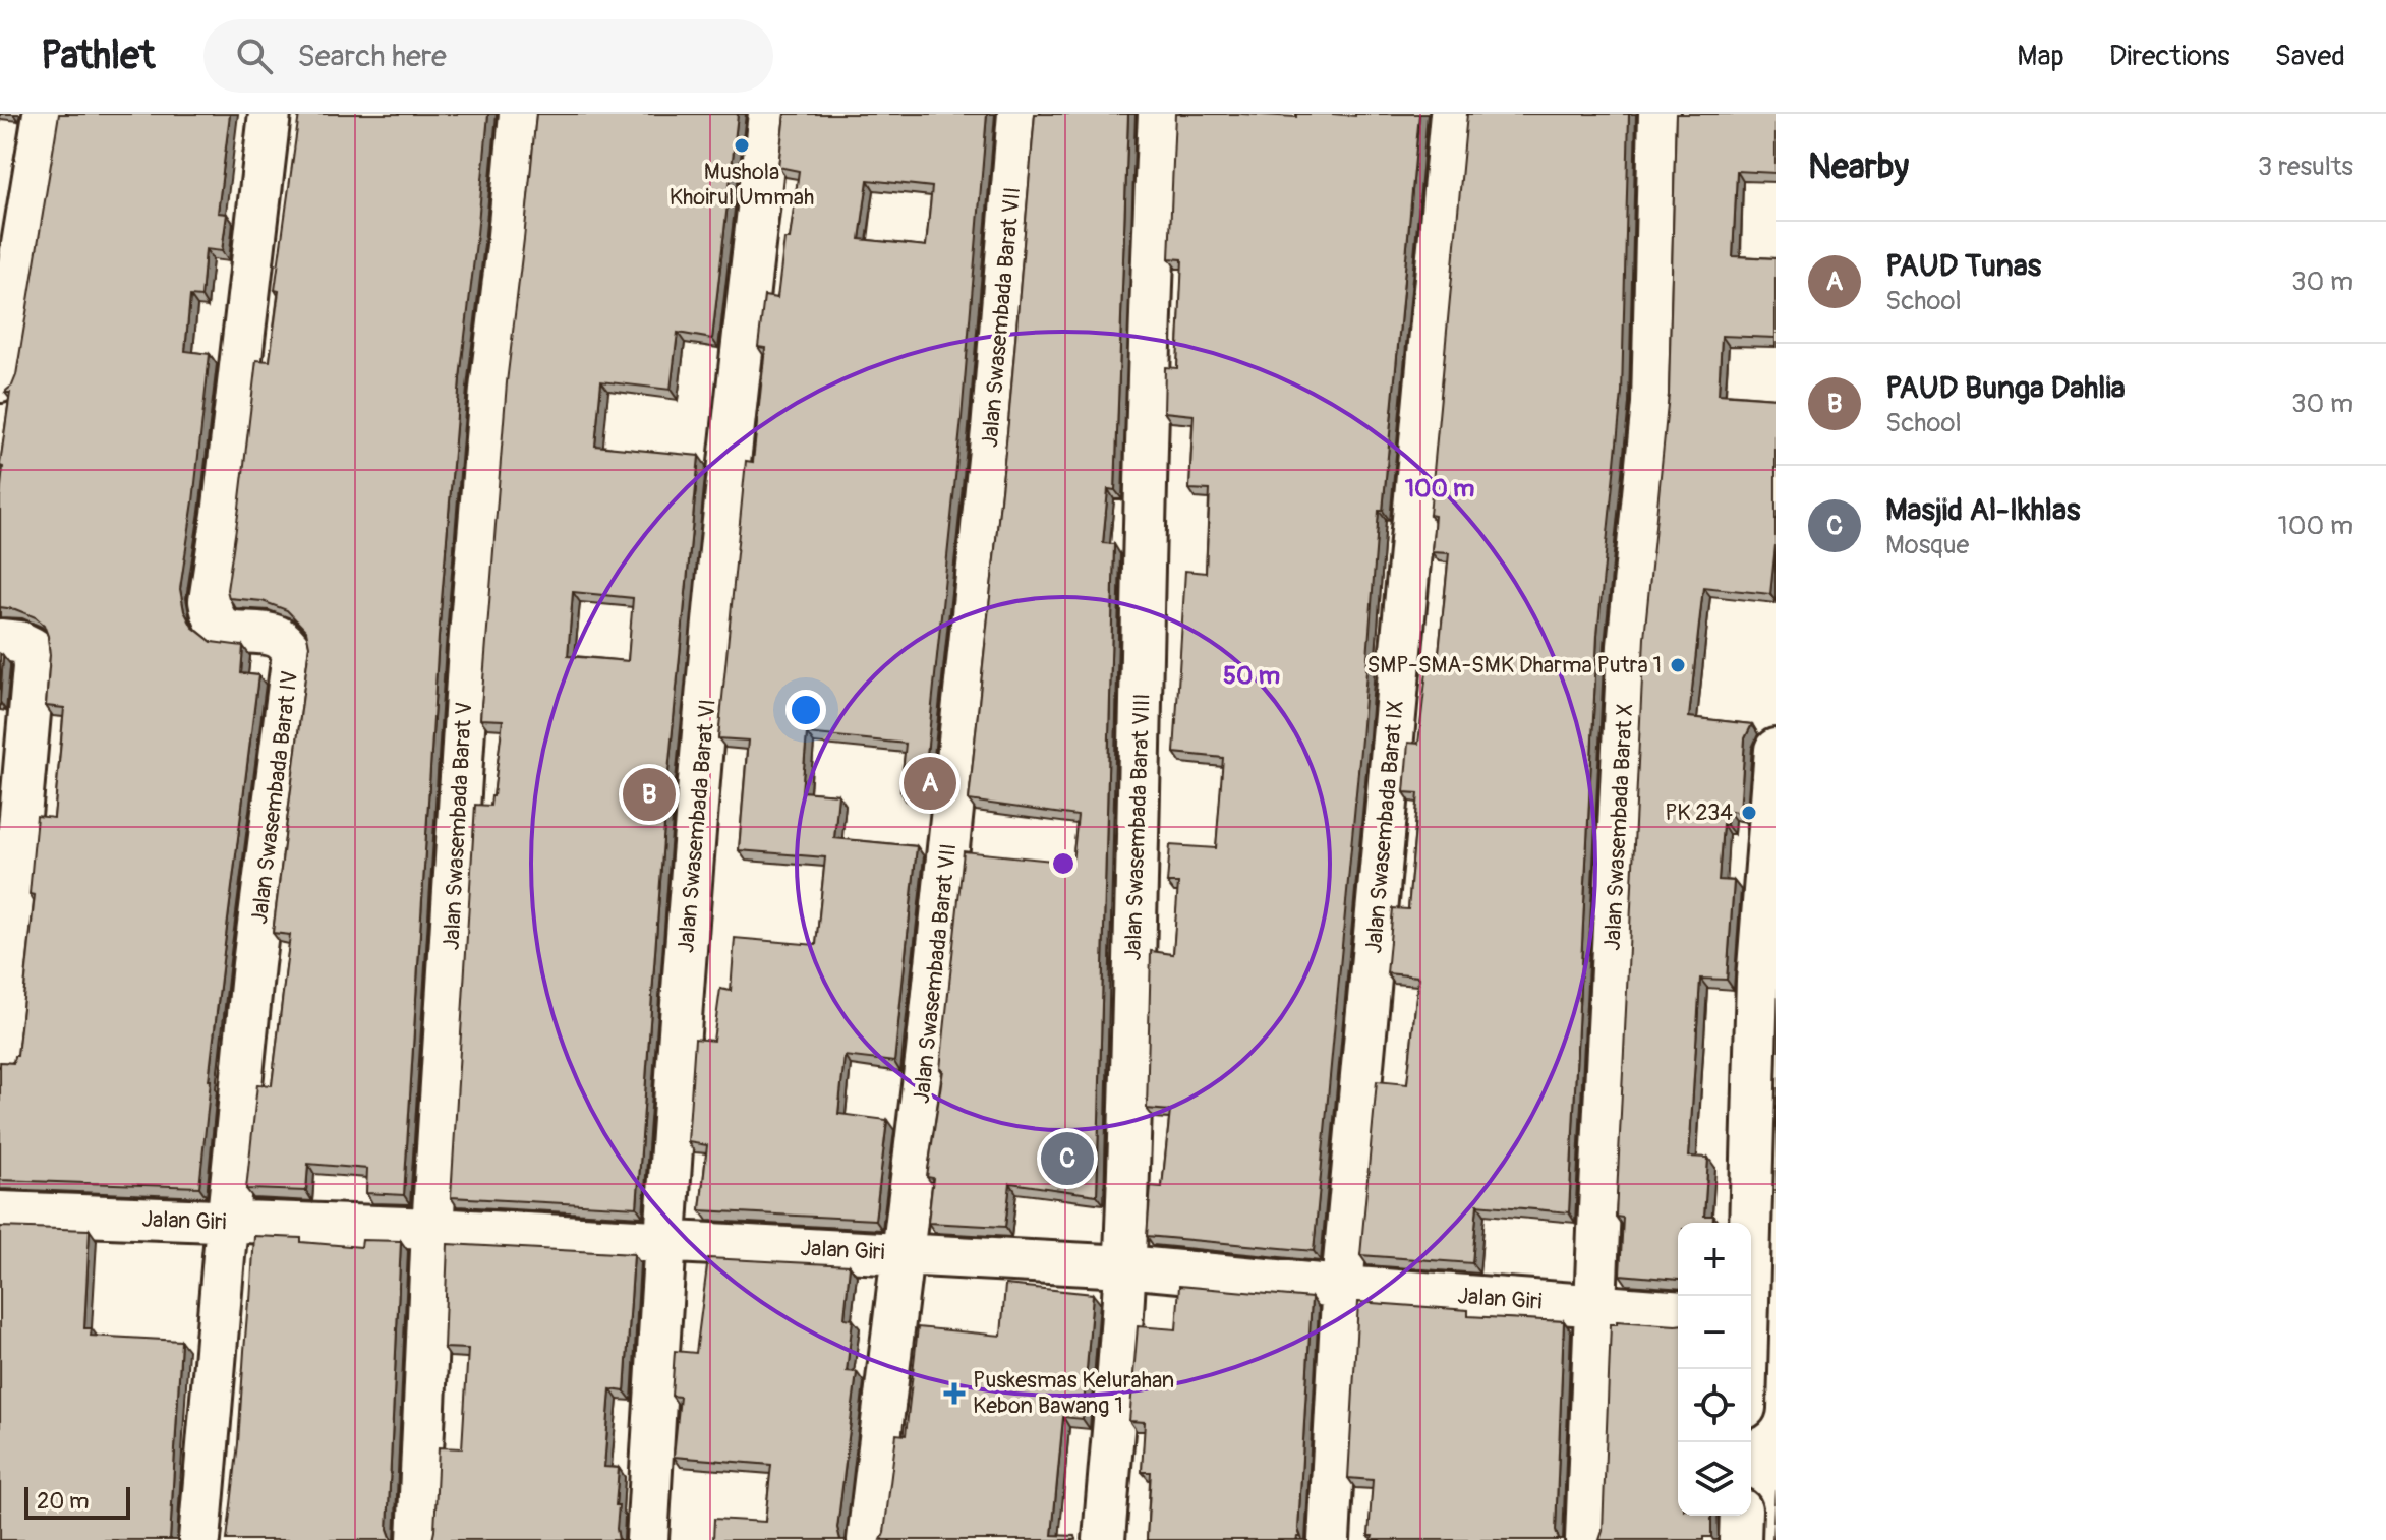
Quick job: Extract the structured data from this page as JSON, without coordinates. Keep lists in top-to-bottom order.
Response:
{
  "streets": {
    "street": [
      "Jalan Swasembada Barat VII",
      "Jalan Swasembada Barat IV",
      "Jalan Swasembada Barat V",
      "Jalan Swasembada Barat VI",
      "Jalan Swasembada Barat VIII",
      "Jalan Swasembada Barat IX",
      "Jalan Swasembada Barat X",
      "Jalan Giri"
    ]
  },
  "crossings": [
    ["Jalan Swasembada Barat VII", "Jalan Giri"],
    ["Jalan Swasembada Barat IV", "Jalan Giri"],
    ["Jalan Swasembada Barat V", "Jalan Giri"],
    ["Jalan Swasembada Barat VI", "Jalan Giri"],
    ["Jalan Swasembada Barat VIII", "Jalan Giri"],
    ["Jalan Swasembada Barat IX", "Jalan Giri"],
    ["Jalan Swasembada Barat X", "Jalan Giri"]
  ],
  "places": {
    "other": ["Mushola Khoirul Ummah", "SMP-SMA-SMK Dharma Putra 1", "PK 234"],
    "health": ["Puskesmas Kelurahan Kebon Bawang 1"]
  },
  "scale_bar": "20 m",
  "page": {
    "header": "Pathlet",
    "search": "Search here",
    "nav": ["Map", "Directions", "Saved"],
    "heading": ["Nearby", "3 results"],
    "list": [
      {
        "mark": "A",
        "name": "PAUD Tunas",
        "note": "School",
        "value": "30 m"
      },
      {
        "mark": "B",
        "name": "PAUD Bunga Dahlia",
        "note": "School",
        "value": "30 m"
      },
      {
        "mark": "C",
        "name": "Masjid Al-Ikhlas",
        "note": "Mosque",
        "value": "100 m"
      }
    ],
    "pins": ["A", "B", "C"],
    "map_buttons": ["+", "−"],
    "scale": "20 m"
  },
  "rings": ["100 m", "50 m"]
}
